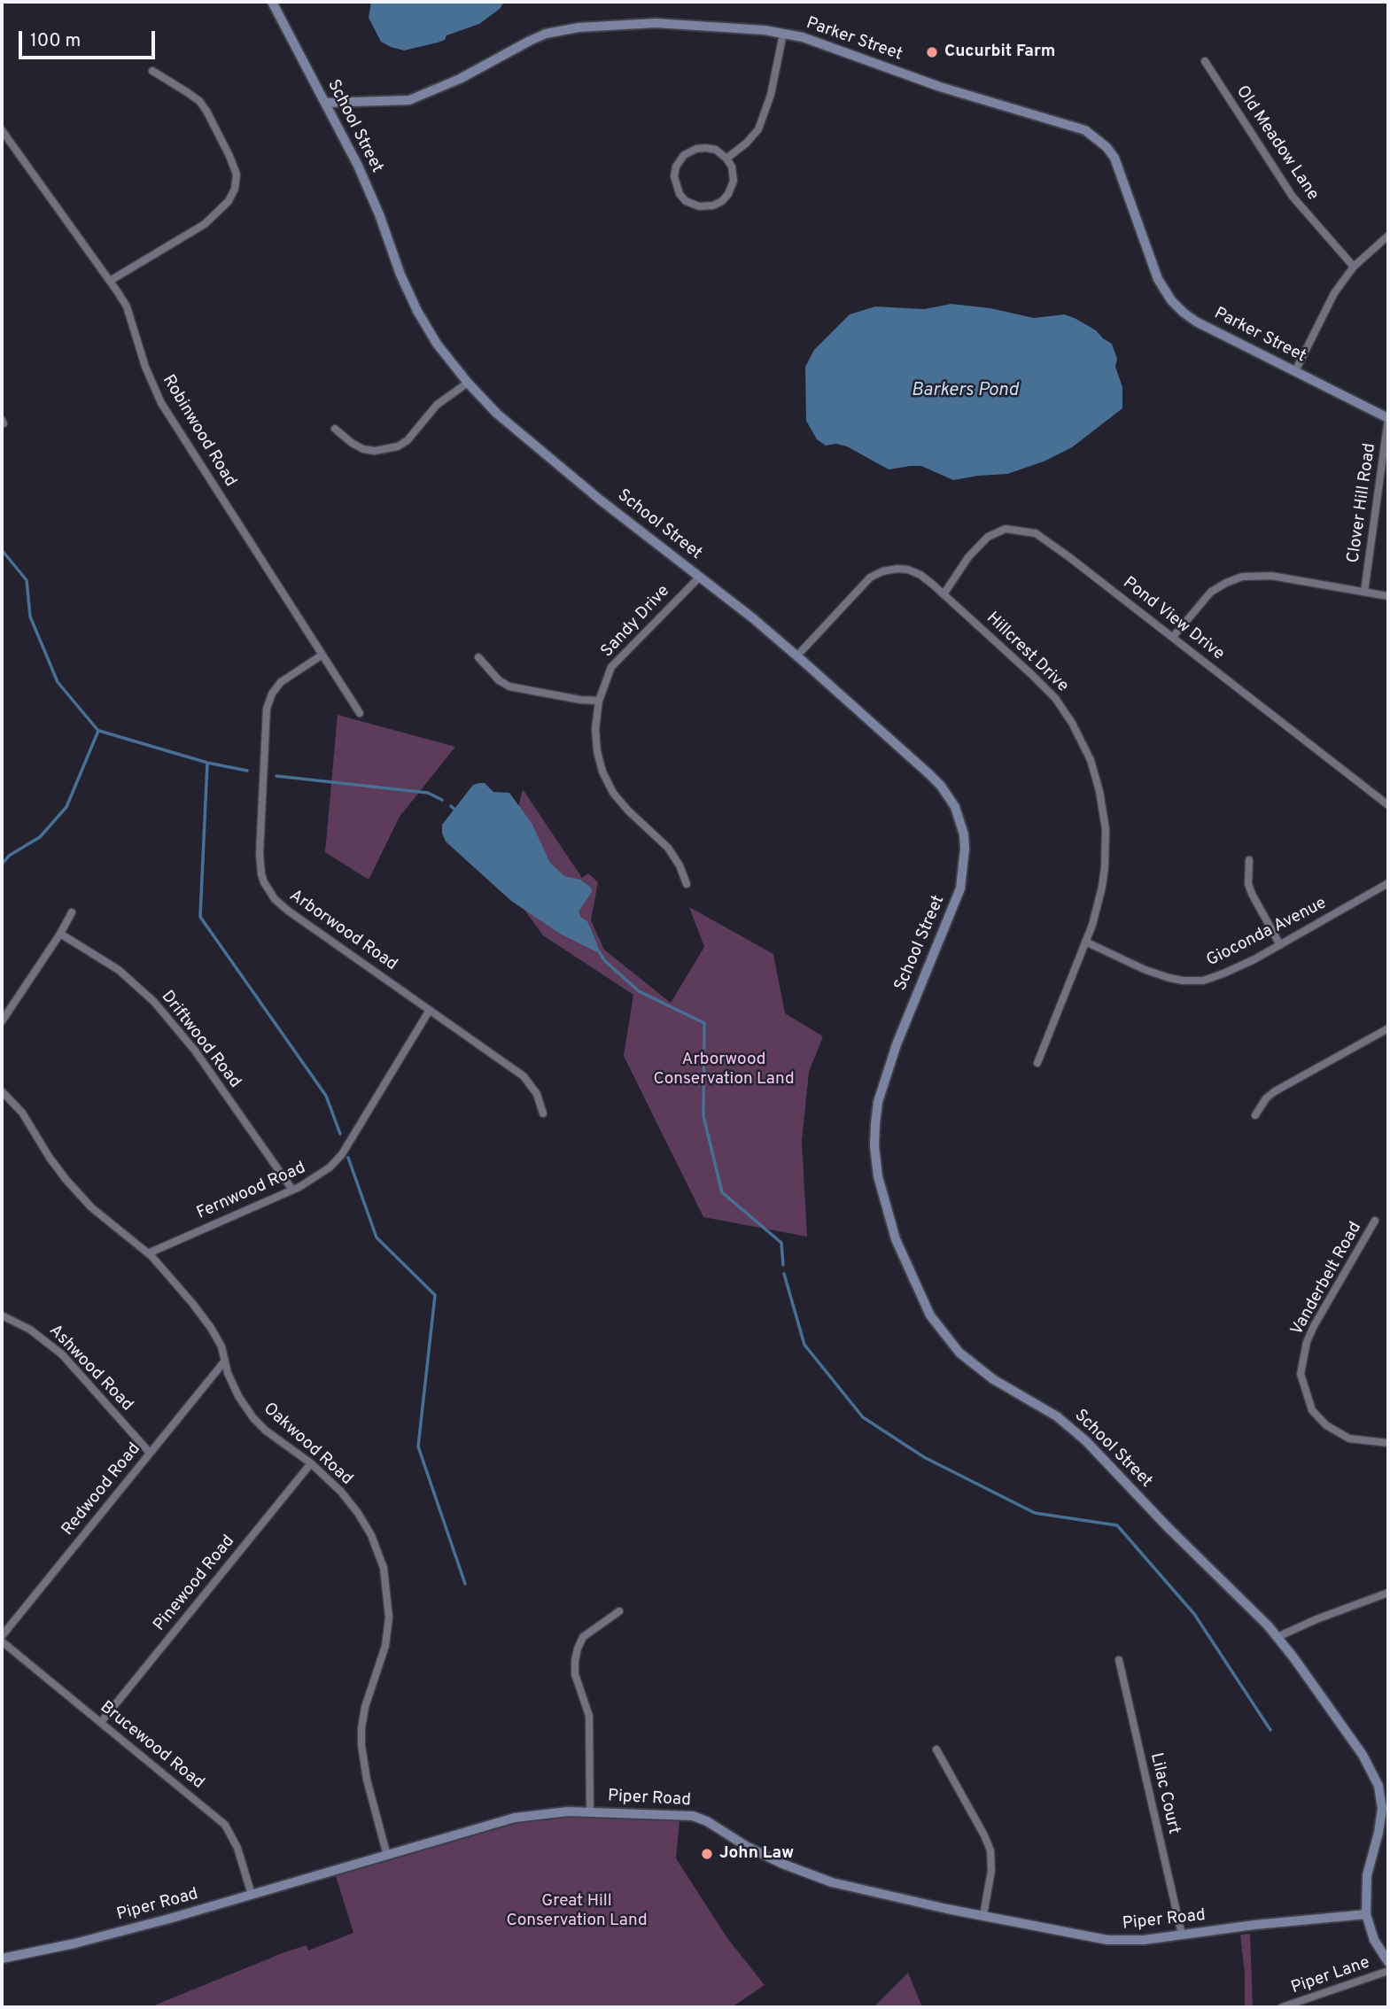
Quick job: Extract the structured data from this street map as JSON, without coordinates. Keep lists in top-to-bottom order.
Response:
{
  "streets": {
    "street": [
      "Parker Street",
      "School Street",
      "Old Meadow Lane",
      "Robinwood Road",
      "Clover Hill Road",
      "Pond View Drive",
      "Sandy Drive",
      "Hillcrest Drive",
      "Arborwood Road",
      "Gioconda Avenue",
      "Driftwood Road",
      "Fernwood Road",
      "Vanderbelt Road",
      "Ashwood Road",
      "Oakwood Road",
      "Redwood Road",
      "Pinewood Road",
      "Brucewood Road",
      "Lilac Court",
      "Piper Road",
      "Piper Lane"
    ]
  },
  "crossings": [
    ["Parker Street", "School Street"],
    ["Parker Street", "Clover Hill Road"],
    ["School Street", "Sandy Drive"],
    ["School Street", "Hillcrest Drive"],
    ["School Street", "Piper Road"],
    ["Robinwood Road", "Arborwood Road"],
    ["Pond View Drive", "Hillcrest Drive"],
    ["Hillcrest Drive", "Gioconda Avenue"],
    ["Arborwood Road", "Fernwood Road"],
    ["Driftwood Road", "Fernwood Road"],
    ["Fernwood Road", "Oakwood Road"],
    ["Ashwood Road", "Redwood Road"],
    ["Oakwood Road", "Redwood Road"],
    ["Oakwood Road", "Pinewood Road"],
    ["Oakwood Road", "Piper Road"],
    ["Pinewood Road", "Brucewood Road"],
    ["Brucewood Road", "Piper Road"],
    ["Lilac Court", "Piper Road"]
  ],
  "water": ["Barkers Pond"],
  "parks": ["Arborwood Conservation Land", "Great Hill Conservation Land"],
  "places": ["Cucurbit Farm", "John Law"],
  "scale_bar": "100 m"
}
